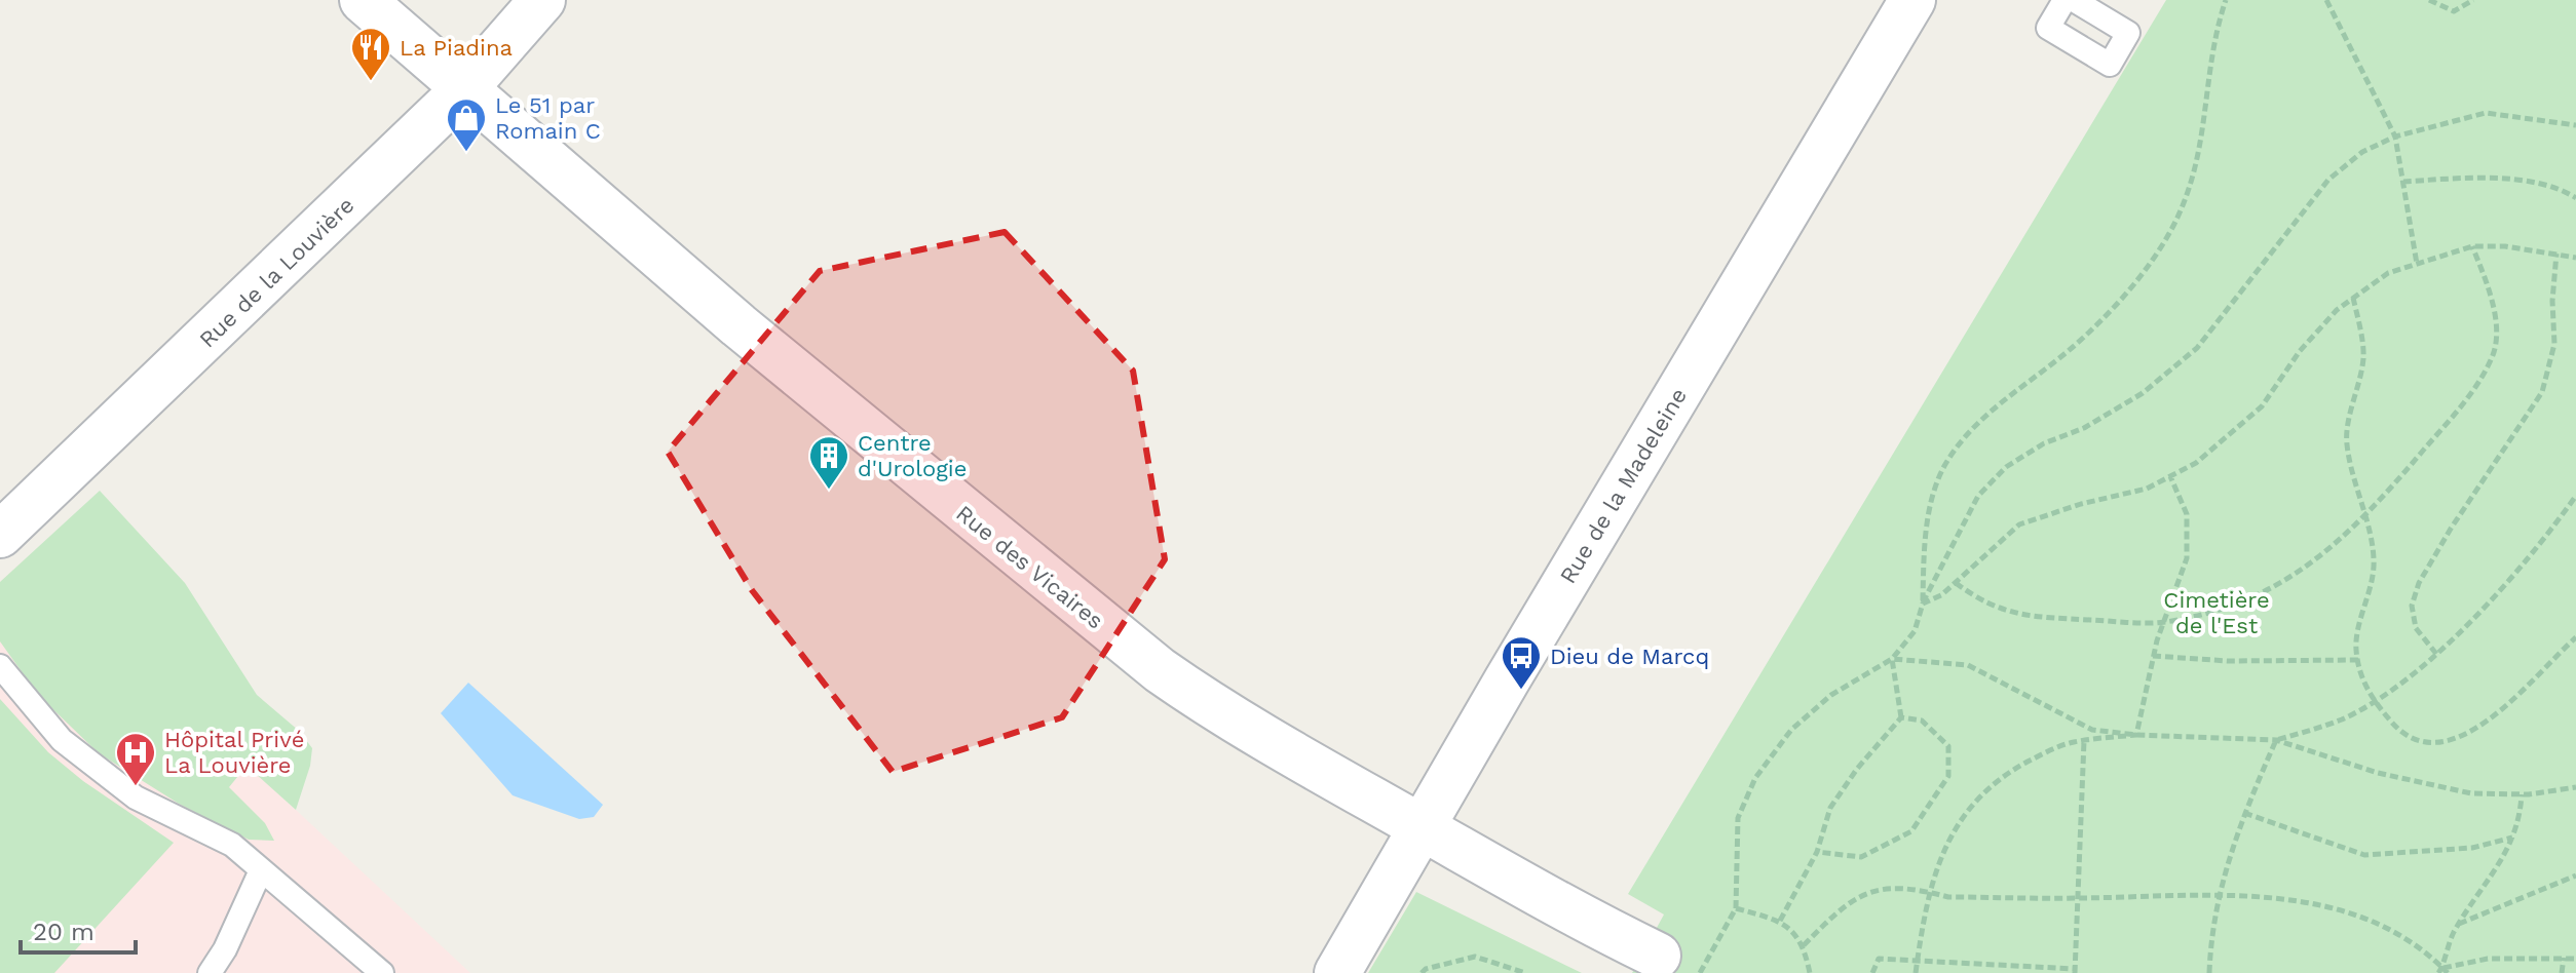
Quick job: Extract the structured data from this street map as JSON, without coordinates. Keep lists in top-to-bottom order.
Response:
{
  "streets": {
    "street": ["Rue de la Louvière", "Rue de la Madeleine", "Rue des Vicaires"]
  },
  "crossings": [
    ["Rue de la Louvière", "Rue des Vicaires"],
    ["Rue de la Madeleine", "Rue des Vicaires"]
  ],
  "parks": ["Cimetière de l'Est"],
  "places": {
    "restaurant": ["La Piadina"],
    "shop": ["Le 51 par Romain C"],
    "building": ["Centre d'Urologie"],
    "bus stop": ["Dieu de Marcq"],
    "hospital": ["Hôpital Privé La Louvière"]
  },
  "scale_bar": "20 m"
}
